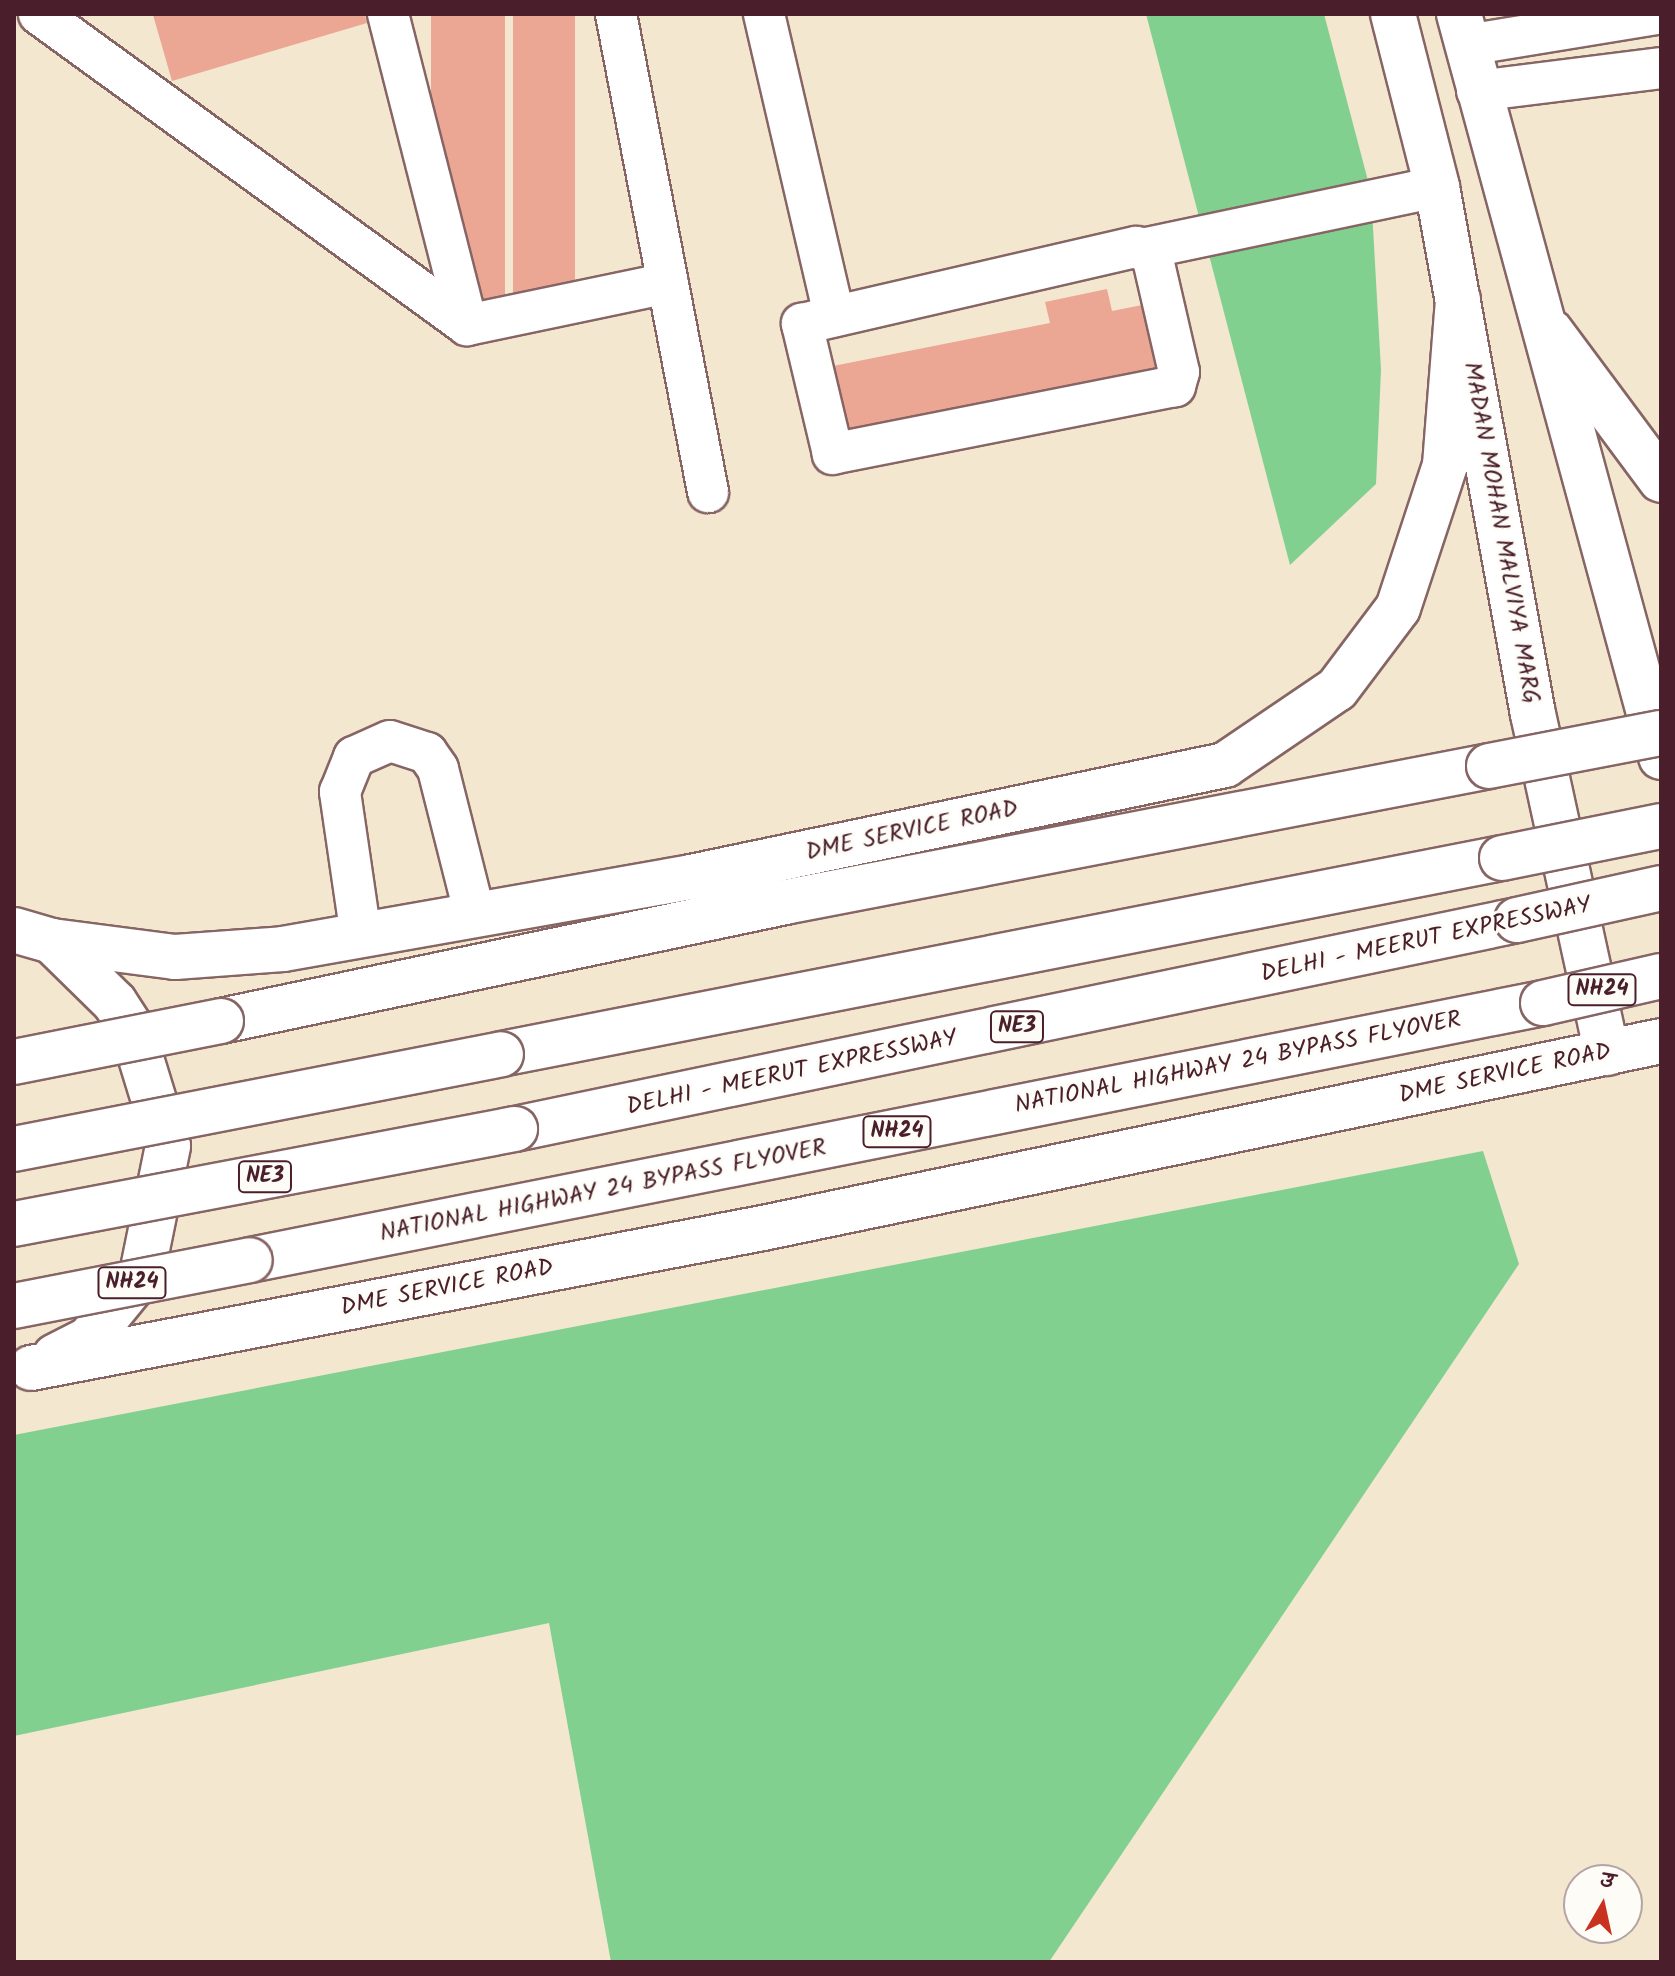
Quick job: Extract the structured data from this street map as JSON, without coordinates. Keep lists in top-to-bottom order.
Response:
{
  "streets": {
    "main road": [
      "MADAN MOHAN MALVIYA MARG",
      "DME SERVICE ROAD",
      "DELHI - MEERUT EXPRESSWAY",
      "NH24",
      "NE3",
      "NATIONAL HIGHWAY 24 BYPASS FLYOVER"
    ]
  },
  "crossings": [
    ["MADAN MOHAN MALVIYA MARG", "DME SERVICE ROAD"]
  ],
  "north": "top"
}
